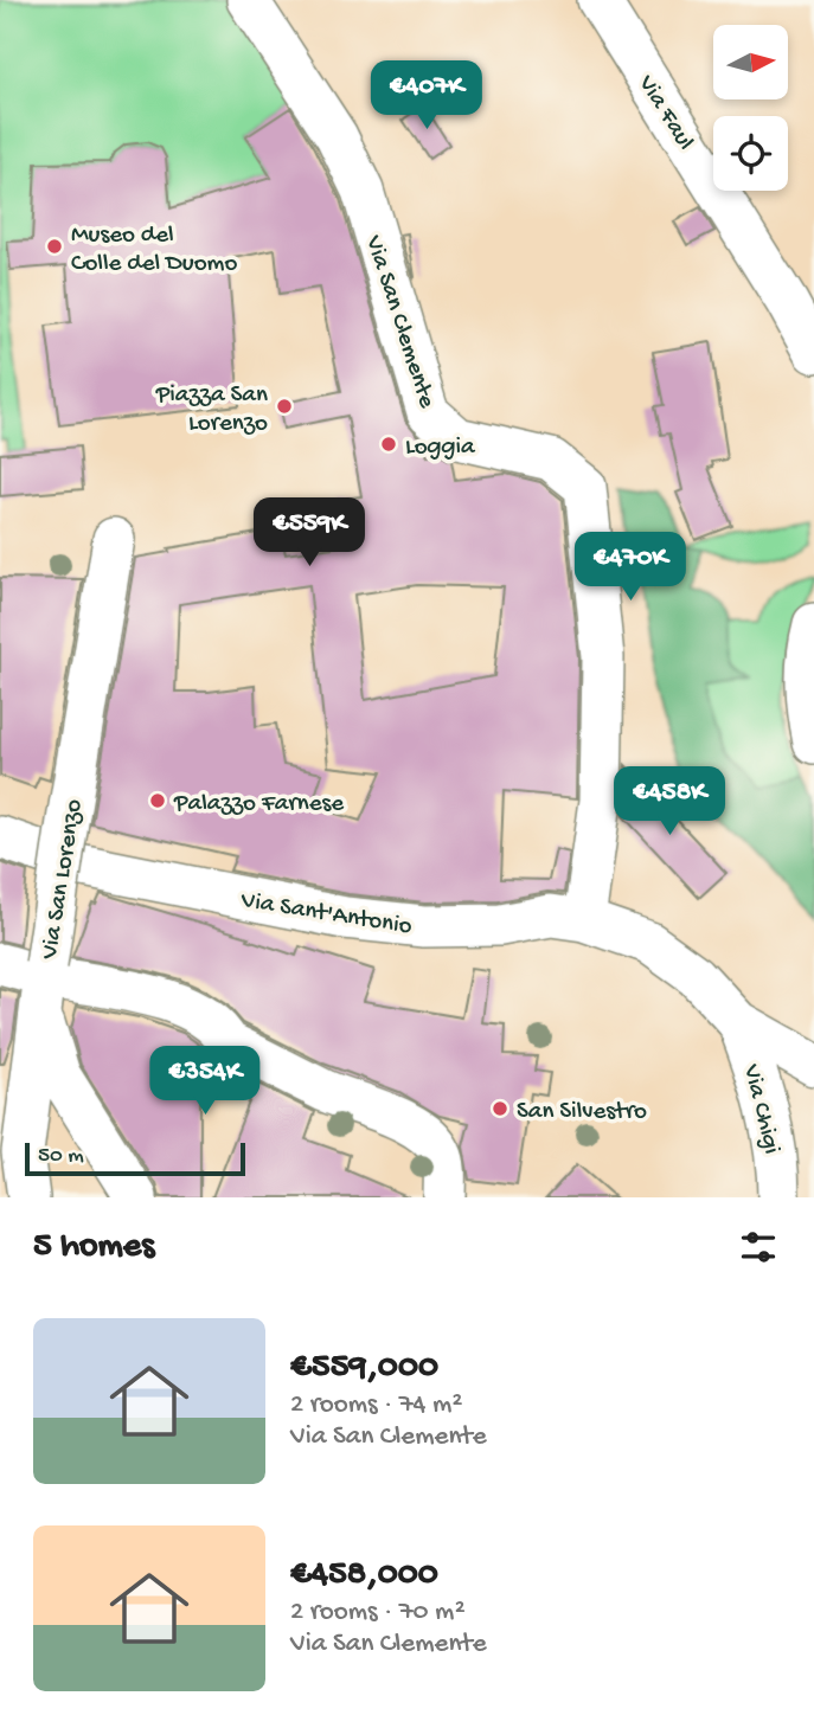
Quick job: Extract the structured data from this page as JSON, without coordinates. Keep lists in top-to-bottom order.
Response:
{
  "streets": {
    "street": [
      "Via Faul",
      "Via San Clemente",
      "Via San Lorenzo",
      "Via Sant'Antonio",
      "Via Chigi"
    ]
  },
  "crossings": [
    ["Via San Clemente", "Via Sant'Antonio"],
    ["Via Sant'Antonio", "Via Chigi"]
  ],
  "places": [
    "Museo del Colle del Duomo",
    "Piazza San Lorenzo",
    "Loggia",
    "Palazzo Farnese",
    "San Silvestro"
  ],
  "scale_bar": "50 m",
  "north": "right",
  "page": {
    "price": [
      "€407K",
      "€559K",
      "€470K",
      "€458K",
      "€354K"
    ],
    "scale": "50 m",
    "heading": "5 homes",
    "list": [
      {
        "name": "€559,000",
        "note": "2 rooms · 74 m² · Via San Clemente"
      },
      {
        "name": "€458,000",
        "note": "2 rooms · 70 m² · Via San Clemente"
      }
    ]
  }
}
